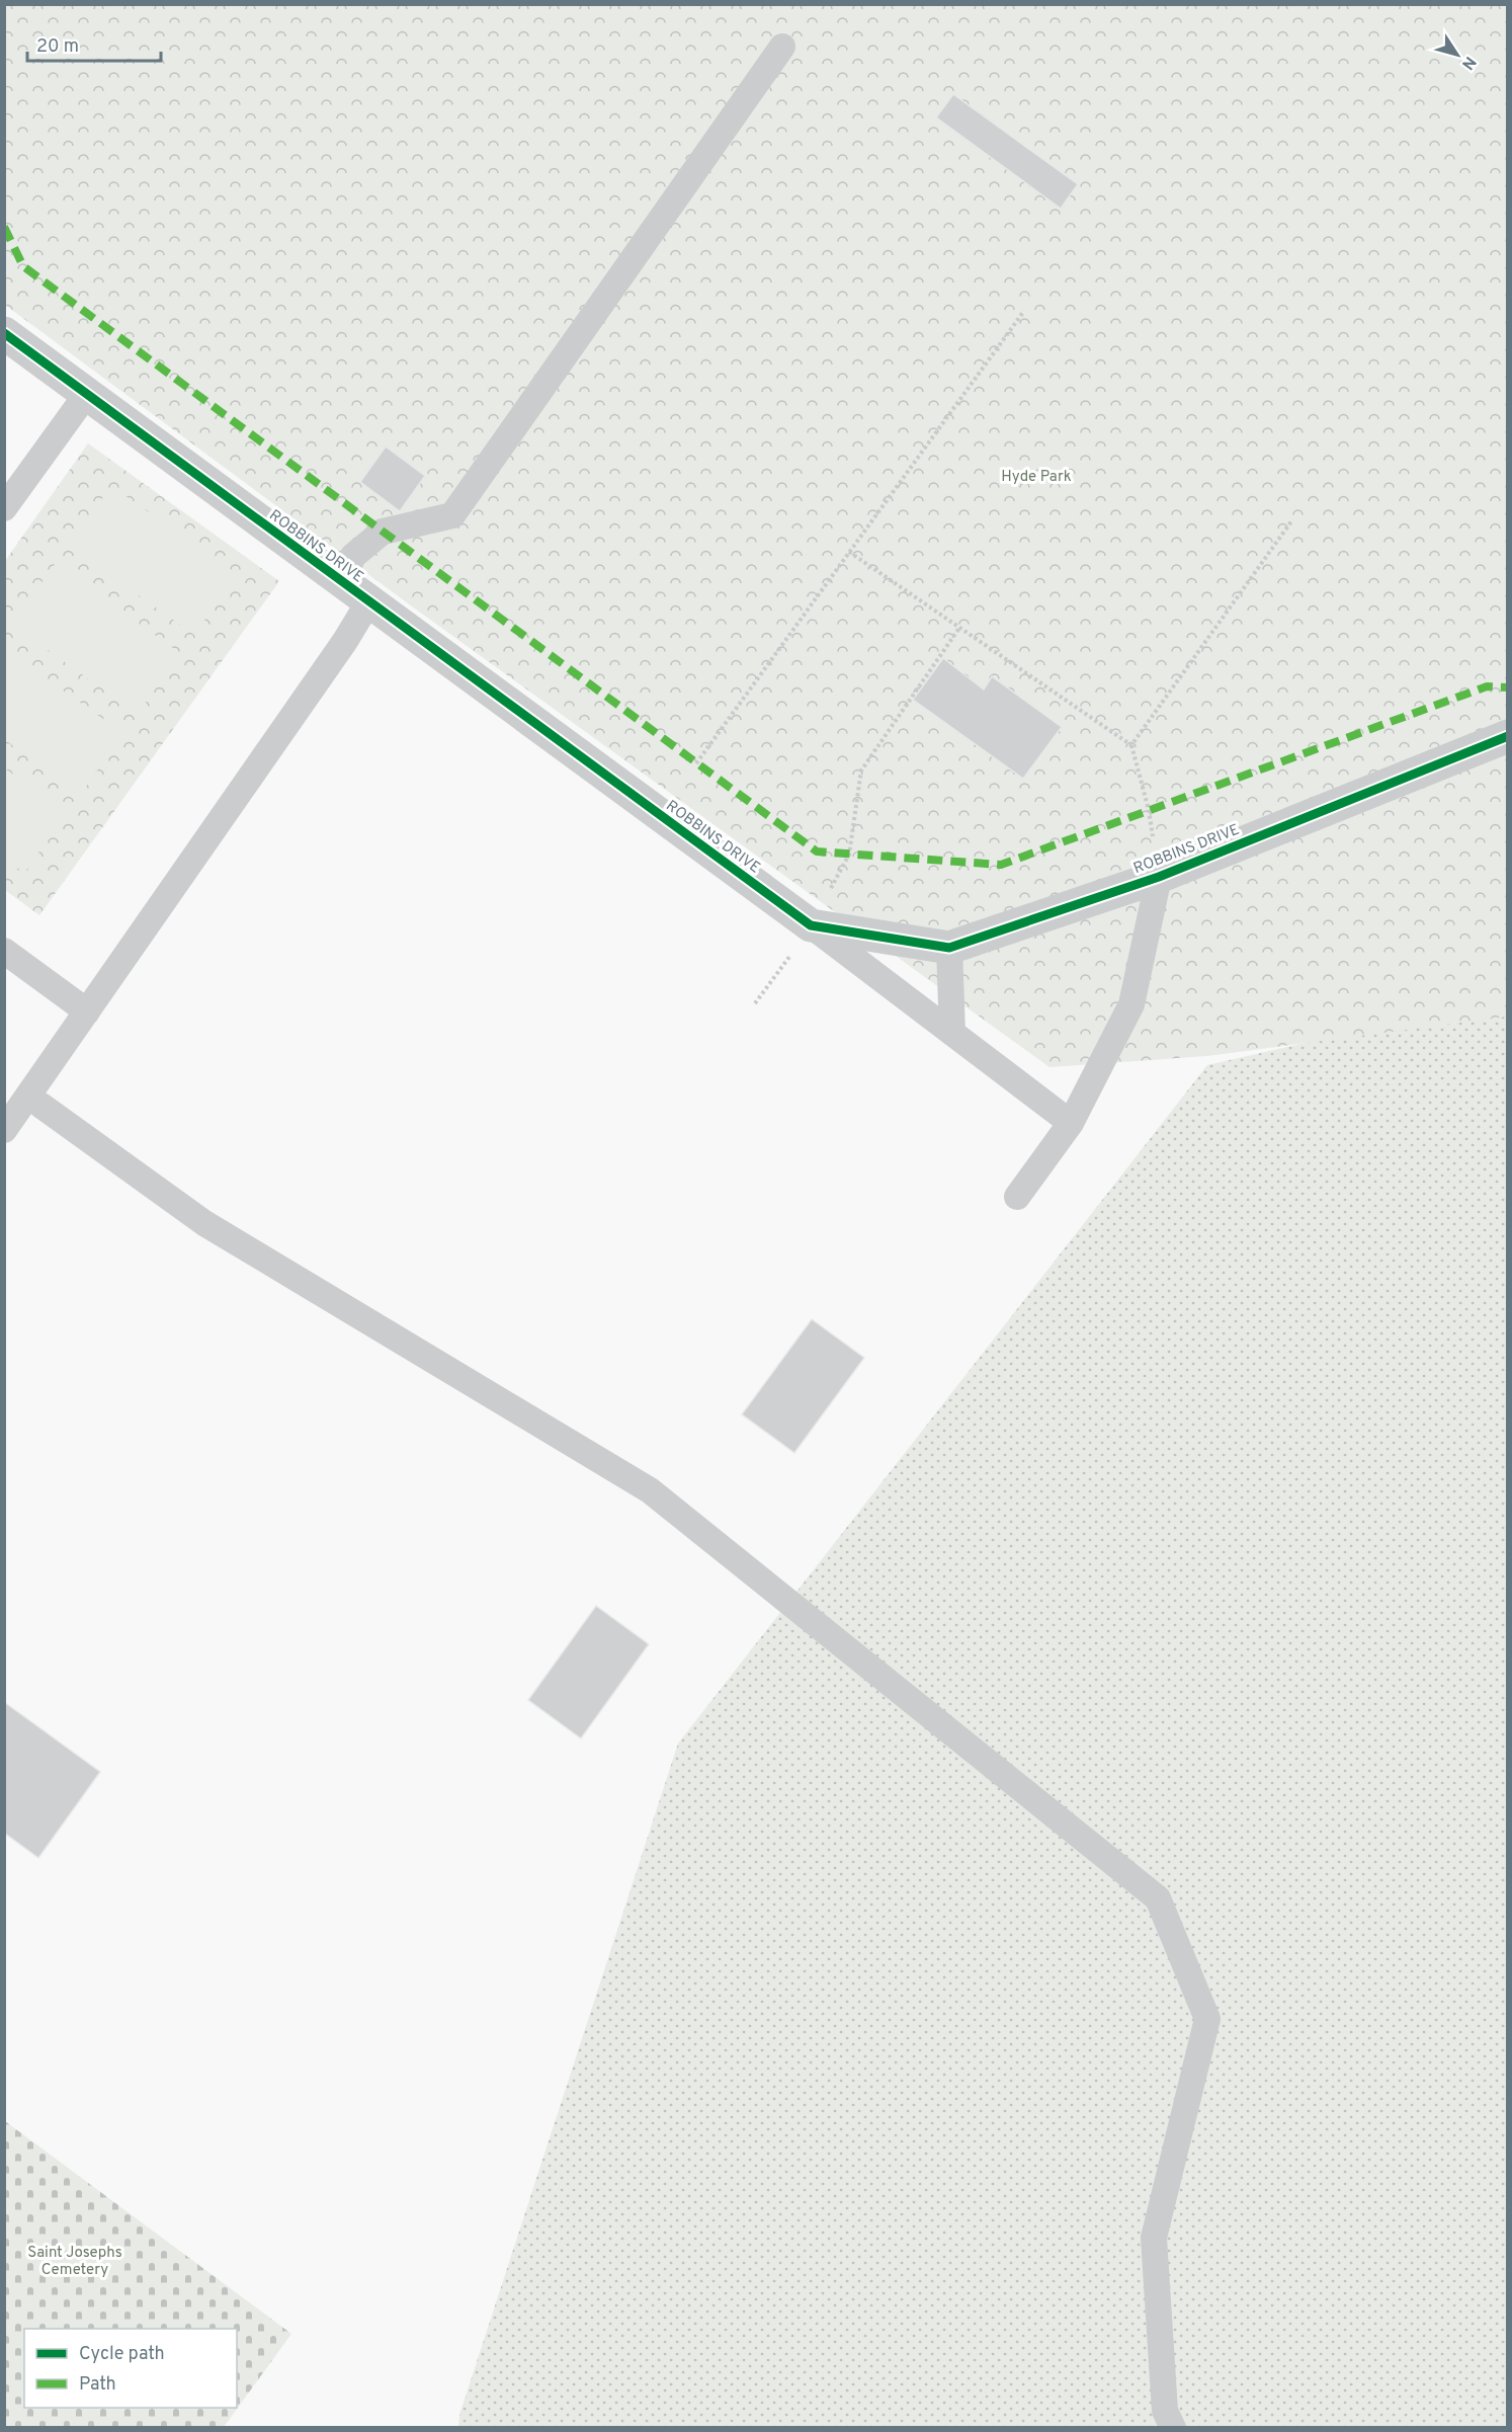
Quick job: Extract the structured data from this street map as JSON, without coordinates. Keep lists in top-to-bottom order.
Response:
{
  "streets": {
    "street": ["ROBBINS DRIVE"]
  },
  "parks": ["Hyde Park", "Saint Josephs Cemetery"],
  "legend": ["Cycle path", "Path"],
  "scale_bar": "20 m",
  "north": "bottom right"
}
